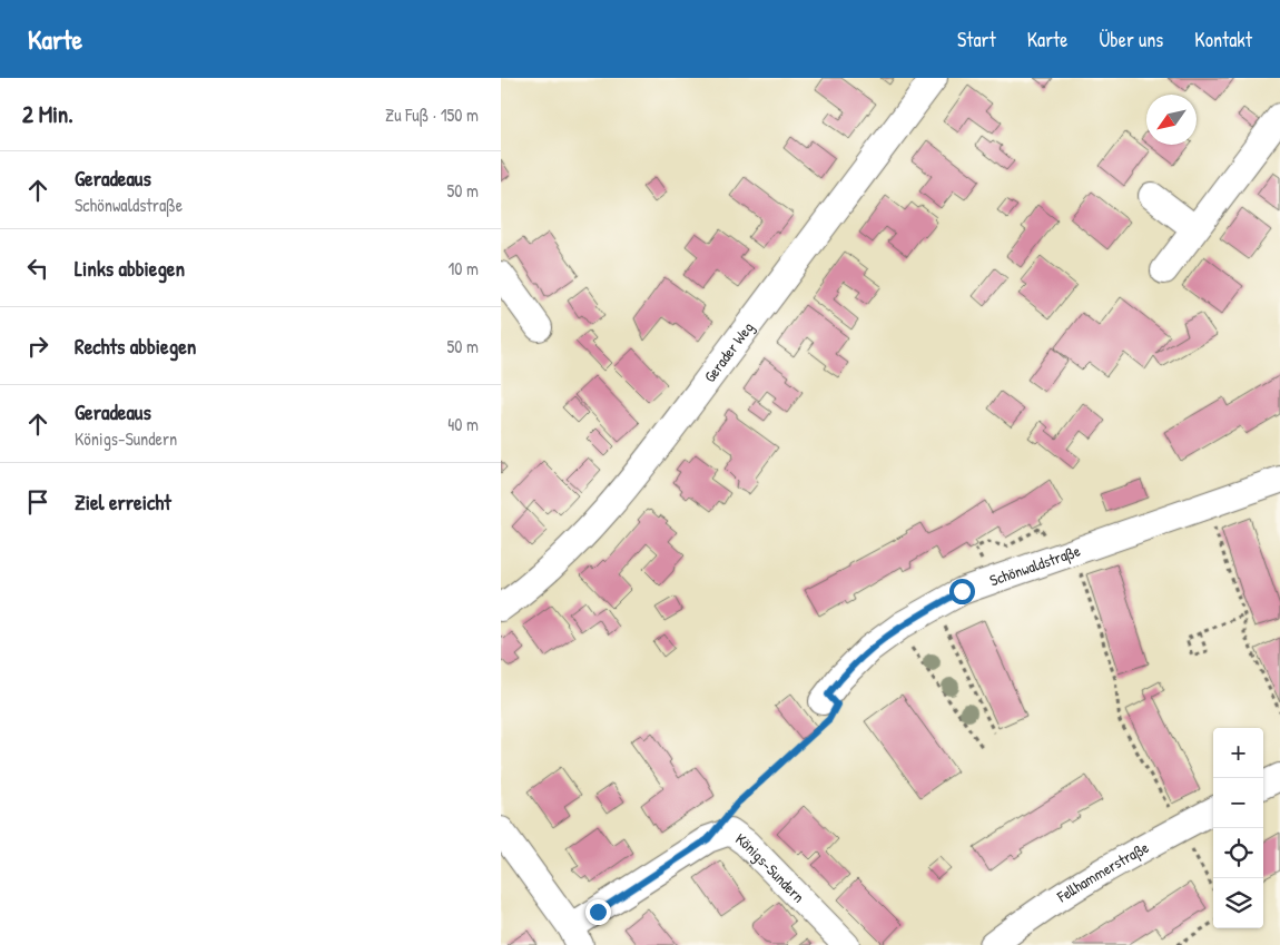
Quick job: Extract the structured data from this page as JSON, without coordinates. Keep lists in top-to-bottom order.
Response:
{
  "streets": {
    "street": [
      "Gerader Weg",
      "Schönwaldstraße",
      "Königs-Sundern",
      "Fellhammerstraße"
    ]
  },
  "north": "bottom left",
  "page": {
    "header": "Karte",
    "nav": [
      "Start",
      "Karte",
      "Über uns",
      "Kontakt"
    ],
    "heading": ["2 Min.", "Zu Fuß · 150 m"],
    "list": [
      ["Geradeaus", "Schönwaldstraße", "50 m"],
      ["Links abbiegen", "10 m"],
      ["Rechts abbiegen", "50 m"],
      ["Geradeaus", "Königs-Sundern", "40 m"],
      "Ziel erreicht"
    ],
    "map_buttons": ["+", "−"]
  }
}
